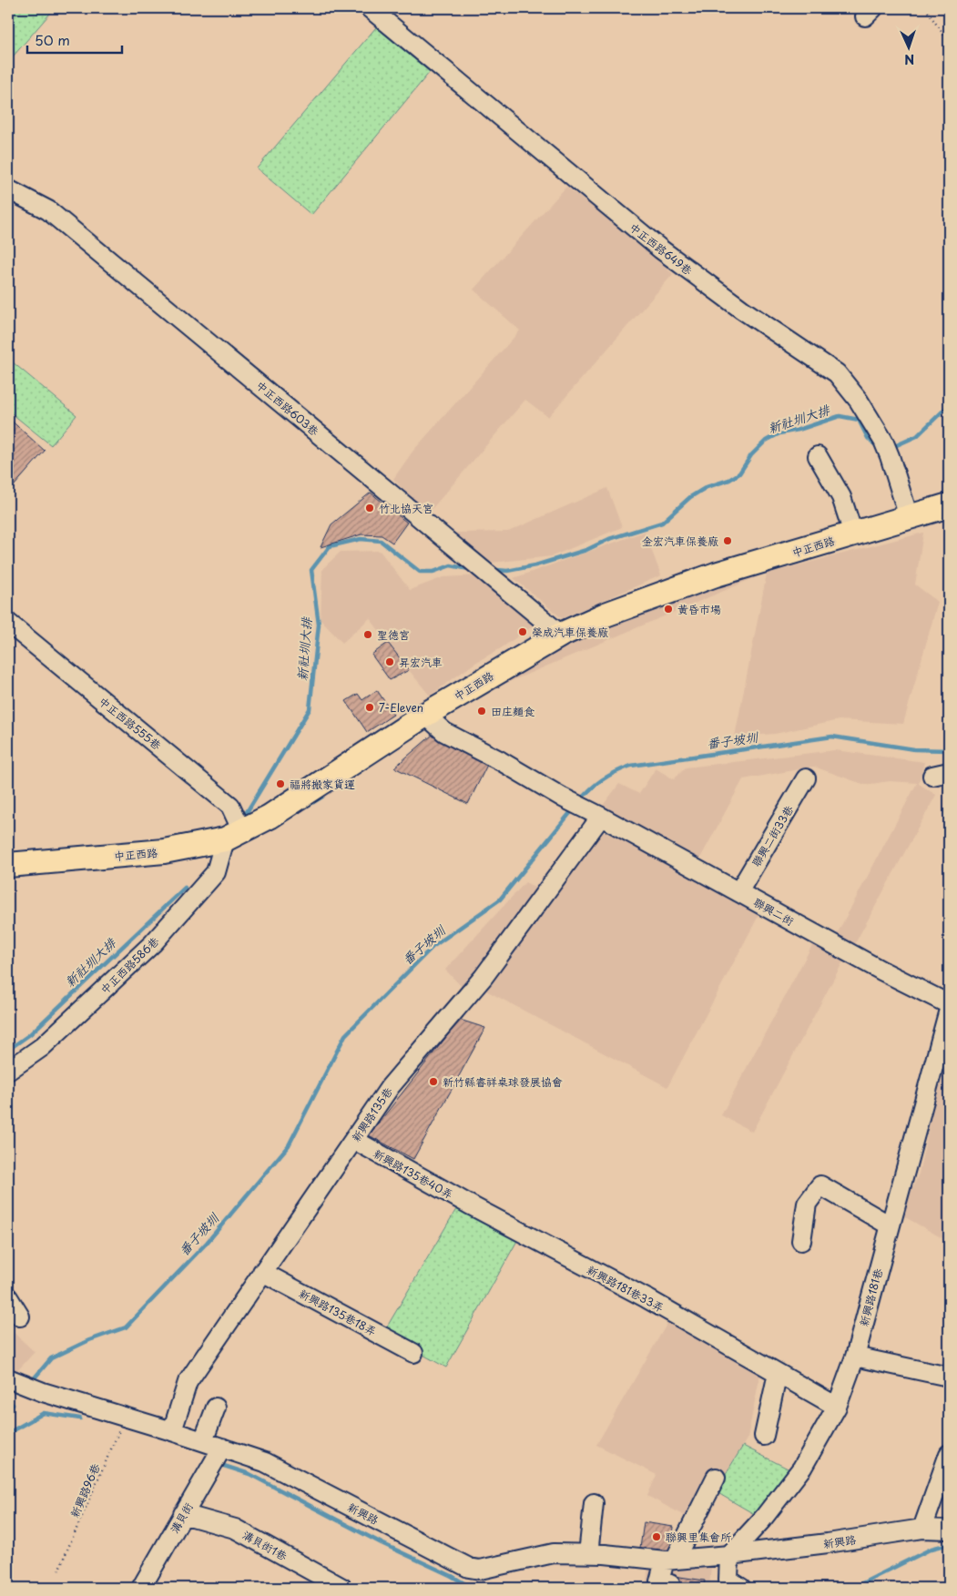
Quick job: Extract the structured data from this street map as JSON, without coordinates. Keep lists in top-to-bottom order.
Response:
{
  "streets": {
    "main road": ["中正西路"],
    "street": [
      "中正西路649巷",
      "中正西路603巷",
      "中正西路555巷",
      "聯興二街33巷",
      "聯興二街",
      "中正西路586巷",
      "新興路135巷",
      "新興路135巷40弄",
      "新興路181巷33弄",
      "新興路181巷",
      "新興路135巷18弄",
      "新興路",
      "溝貝街",
      "溝貝街1巷"
    ],
    "path": ["新興路96巷"]
  },
  "crossings": [
    ["中正西路649巷", "中正西路"],
    ["中正西路603巷", "中正西路"],
    ["中正西路", "中正西路555巷"],
    ["中正西路", "聯興二街"],
    ["中正西路", "中正西路586巷"],
    ["中正西路555巷", "中正西路586巷"],
    ["聯興二街33巷", "聯興二街"],
    ["聯興二街", "新興路135巷"],
    ["新興路135巷", "新興路135巷40弄"],
    ["新興路135巷", "新興路135巷18弄"],
    ["新興路135巷", "新興路"],
    ["新興路135巷40弄", "新興路181巷33弄"],
    ["新興路181巷33弄", "新興路181巷"],
    ["新興路181巷", "新興路"],
    ["新興路96巷", "新興路"],
    ["新興路", "溝貝街"],
    ["溝貝街", "溝貝街1巷"]
  ],
  "water": ["新社圳大排", "番子坡圳"],
  "places": [
    "竹北協天宮",
    "金宏汽車保養廠",
    "黃昏市場",
    "榮成汽車保養廠",
    "聖德宮",
    "昇宏汽車",
    "7-Eleven",
    "田庄麵食",
    "福將搬家貨運",
    "新竹縣睿祥桌球發展協會",
    "聯興里集會所"
  ],
  "scale_bar": "50 m",
  "north": "bottom"
}
